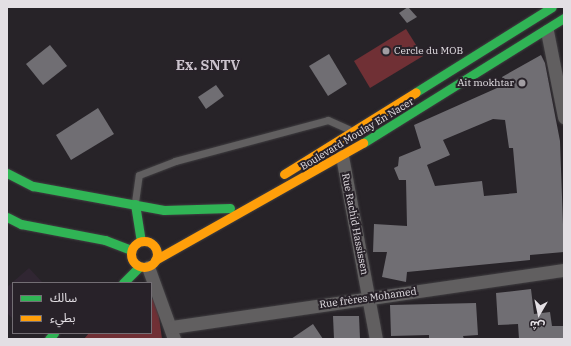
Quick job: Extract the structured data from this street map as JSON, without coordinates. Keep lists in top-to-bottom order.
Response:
{
  "streets": {
    "main road": ["Boulevard Moulay En Nacer"],
    "street": ["Rue Rachid Hassissen", "Rue frères Mohamed"]
  },
  "crossings": [
    ["Boulevard Moulay En Nacer", "Rue Rachid Hassissen"],
    ["Rue Rachid Hassissen", "Rue frères Mohamed"]
  ],
  "districts": ["Ex. SNTV"],
  "places": ["Cercle du MOB", "Ait mokhtar"],
  "legend": ["سالك", "بطيء"],
  "north": "bottom"
}
